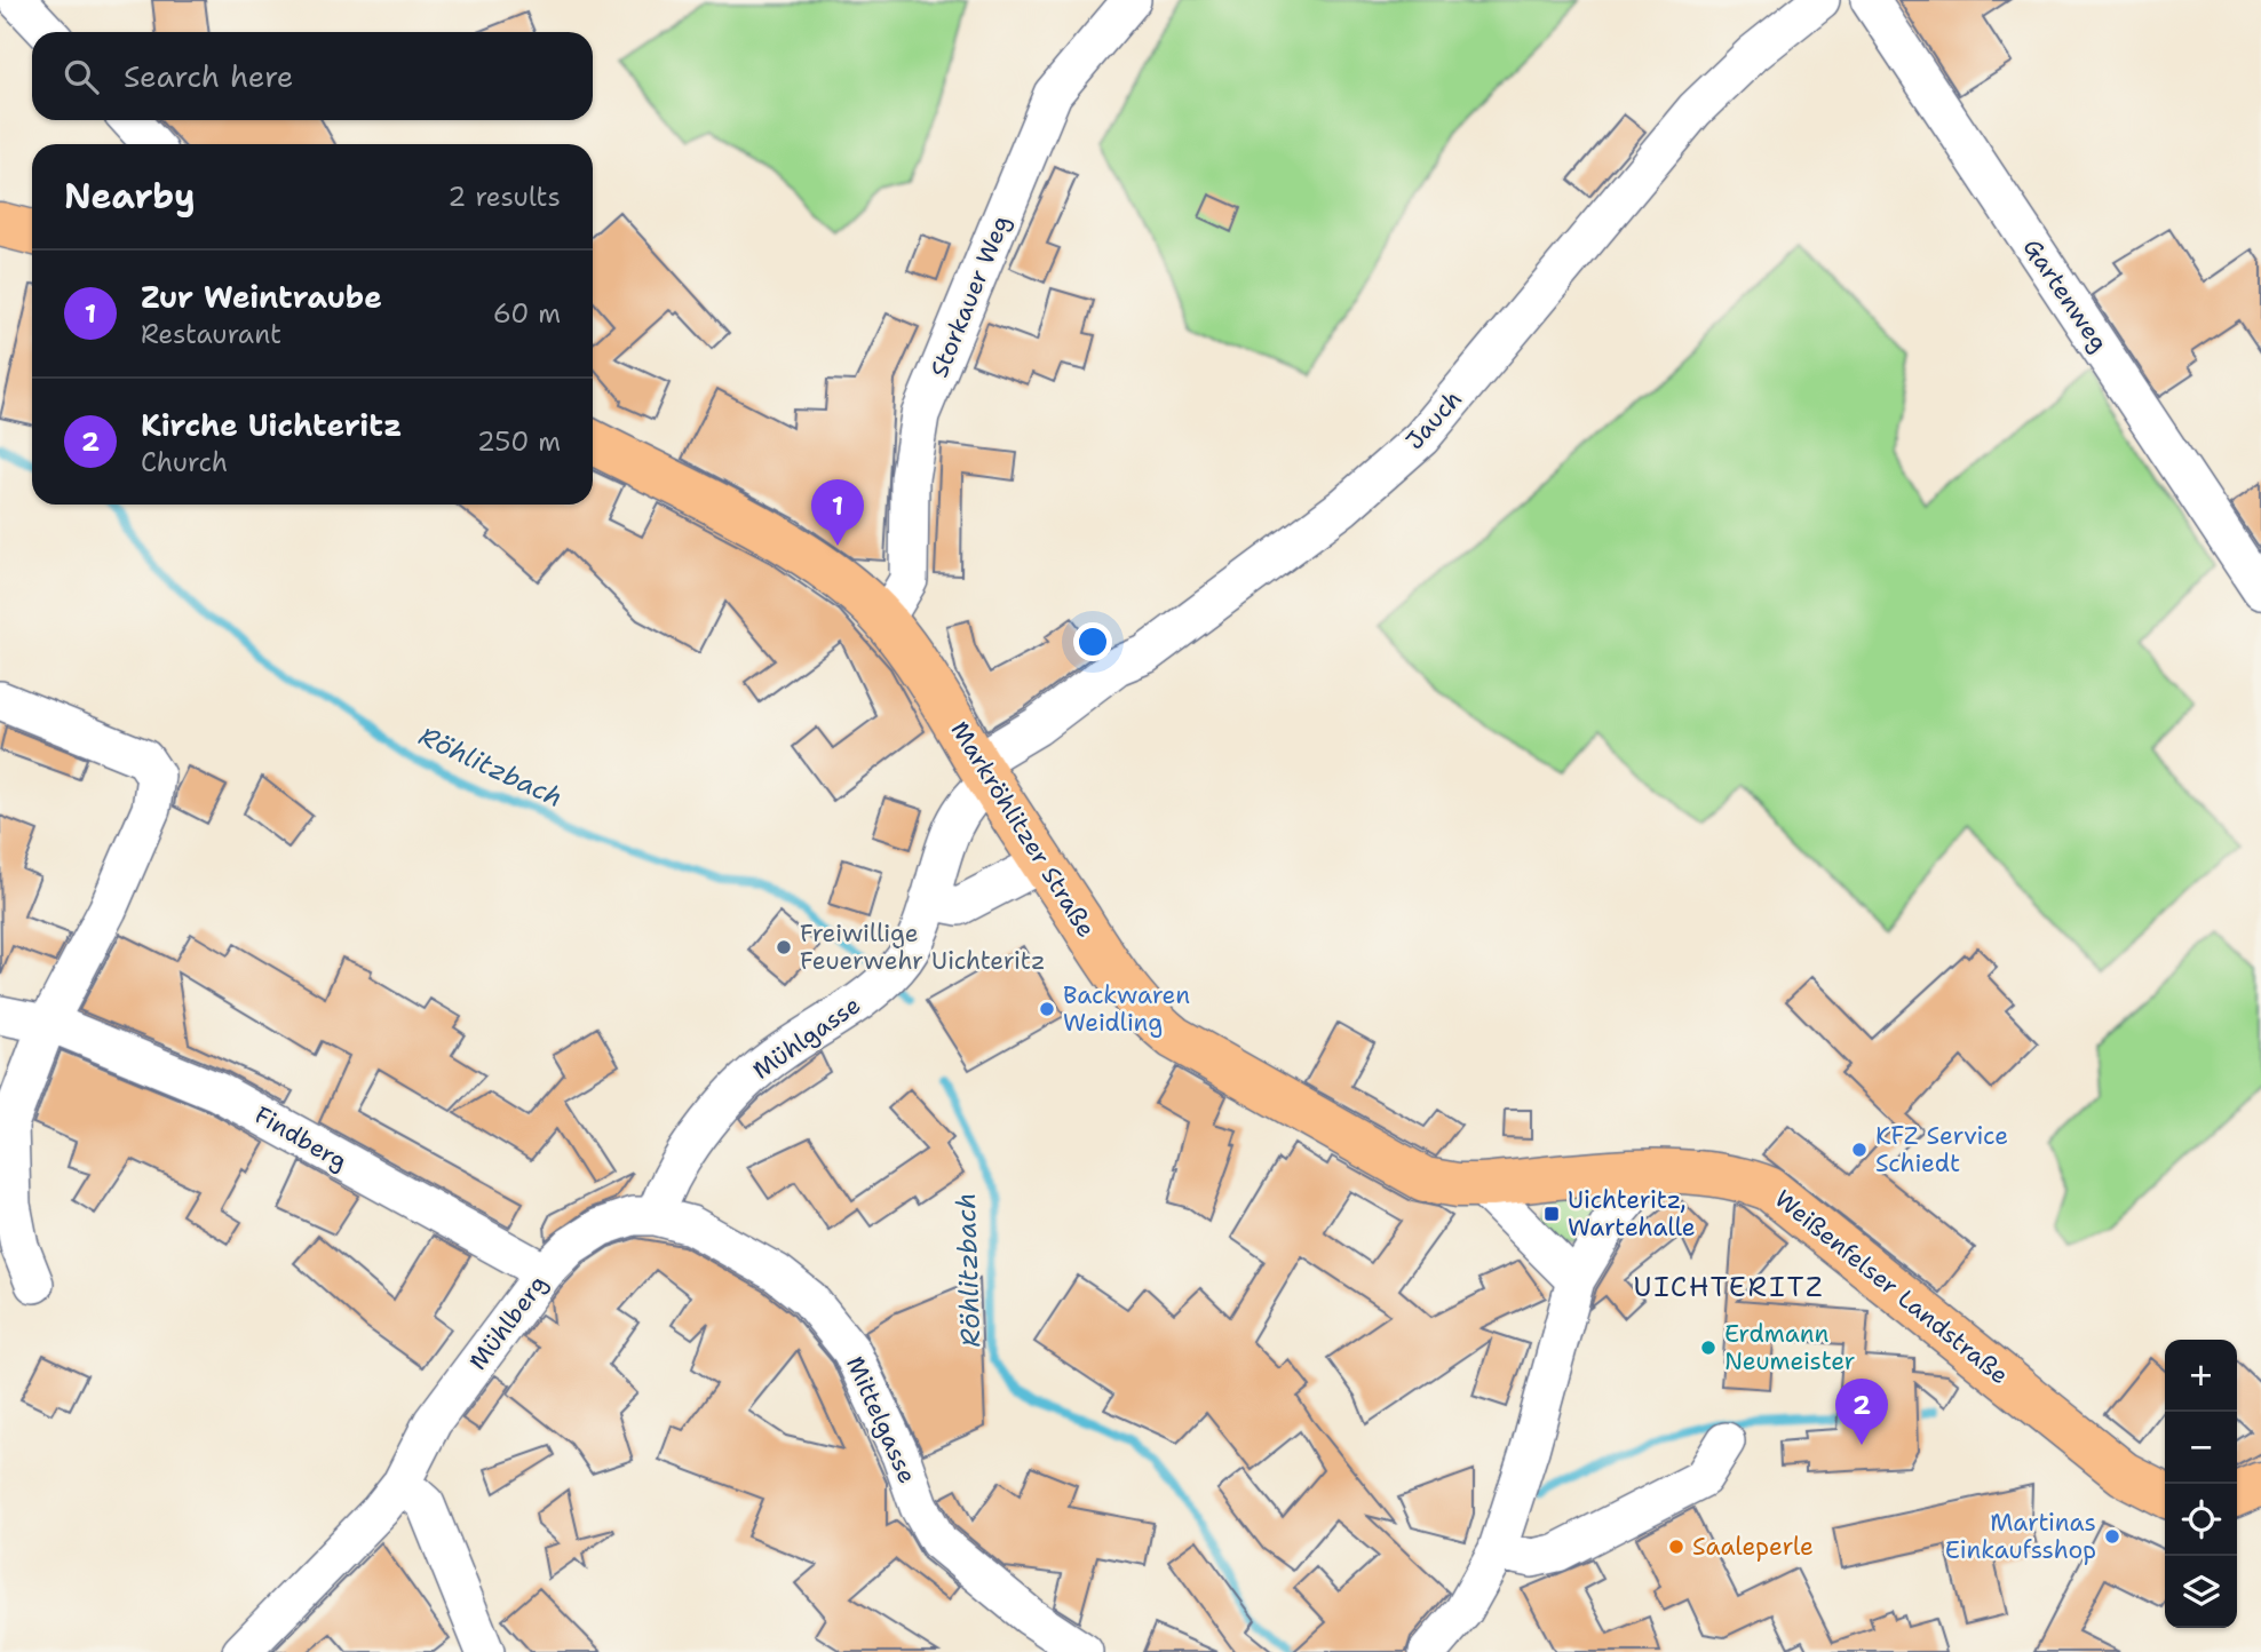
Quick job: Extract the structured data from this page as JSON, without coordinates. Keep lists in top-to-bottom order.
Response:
{
  "streets": {
    "main road": ["Markröhlitzer Straße", "Weißenfelser Landstraße"],
    "street": [
      "Gartenweg",
      "Storkauer Weg",
      "Jauch",
      "Mühlgasse",
      "Findberg",
      "Mühlberg",
      "Mittelgasse"
    ]
  },
  "crossings": [
    ["Storkauer Weg", "Markröhlitzer Straße"],
    ["Jauch", "Markröhlitzer Straße"],
    ["Jauch", "Mühlgasse"],
    ["Markröhlitzer Straße", "Mühlgasse"],
    ["Markröhlitzer Straße", "Weißenfelser Landstraße"],
    ["Mühlgasse", "Mühlberg"],
    ["Mühlgasse", "Mittelgasse"],
    ["Findberg", "Mühlberg"],
    ["Mühlberg", "Mittelgasse"]
  ],
  "districts": ["UICHTERITZ"],
  "water": ["Röhlitzbach"],
  "places": {
    "other": [
      "Freiwillige Feuerwehr Uichteritz",
      "Backwaren Weidling",
      "KFZ Service Schiedt",
      "Erdmann Neumeister",
      "Martinas Einkaufsshop",
      "Saaleperle"
    ],
    "transit": ["Uichteritz, Wartehalle"]
  },
  "page": {
    "search": "Search here",
    "heading": ["Nearby", "2 results"],
    "list": [
      {
        "mark": "1",
        "name": "Zur Weintraube",
        "note": "Restaurant",
        "value": "60 m"
      },
      {
        "mark": "2",
        "name": "Kirche Uichteritz",
        "note": "Church",
        "value": "250 m"
      }
    ],
    "pins": ["1", "2"],
    "map_buttons": ["+", "−"]
  }
}
